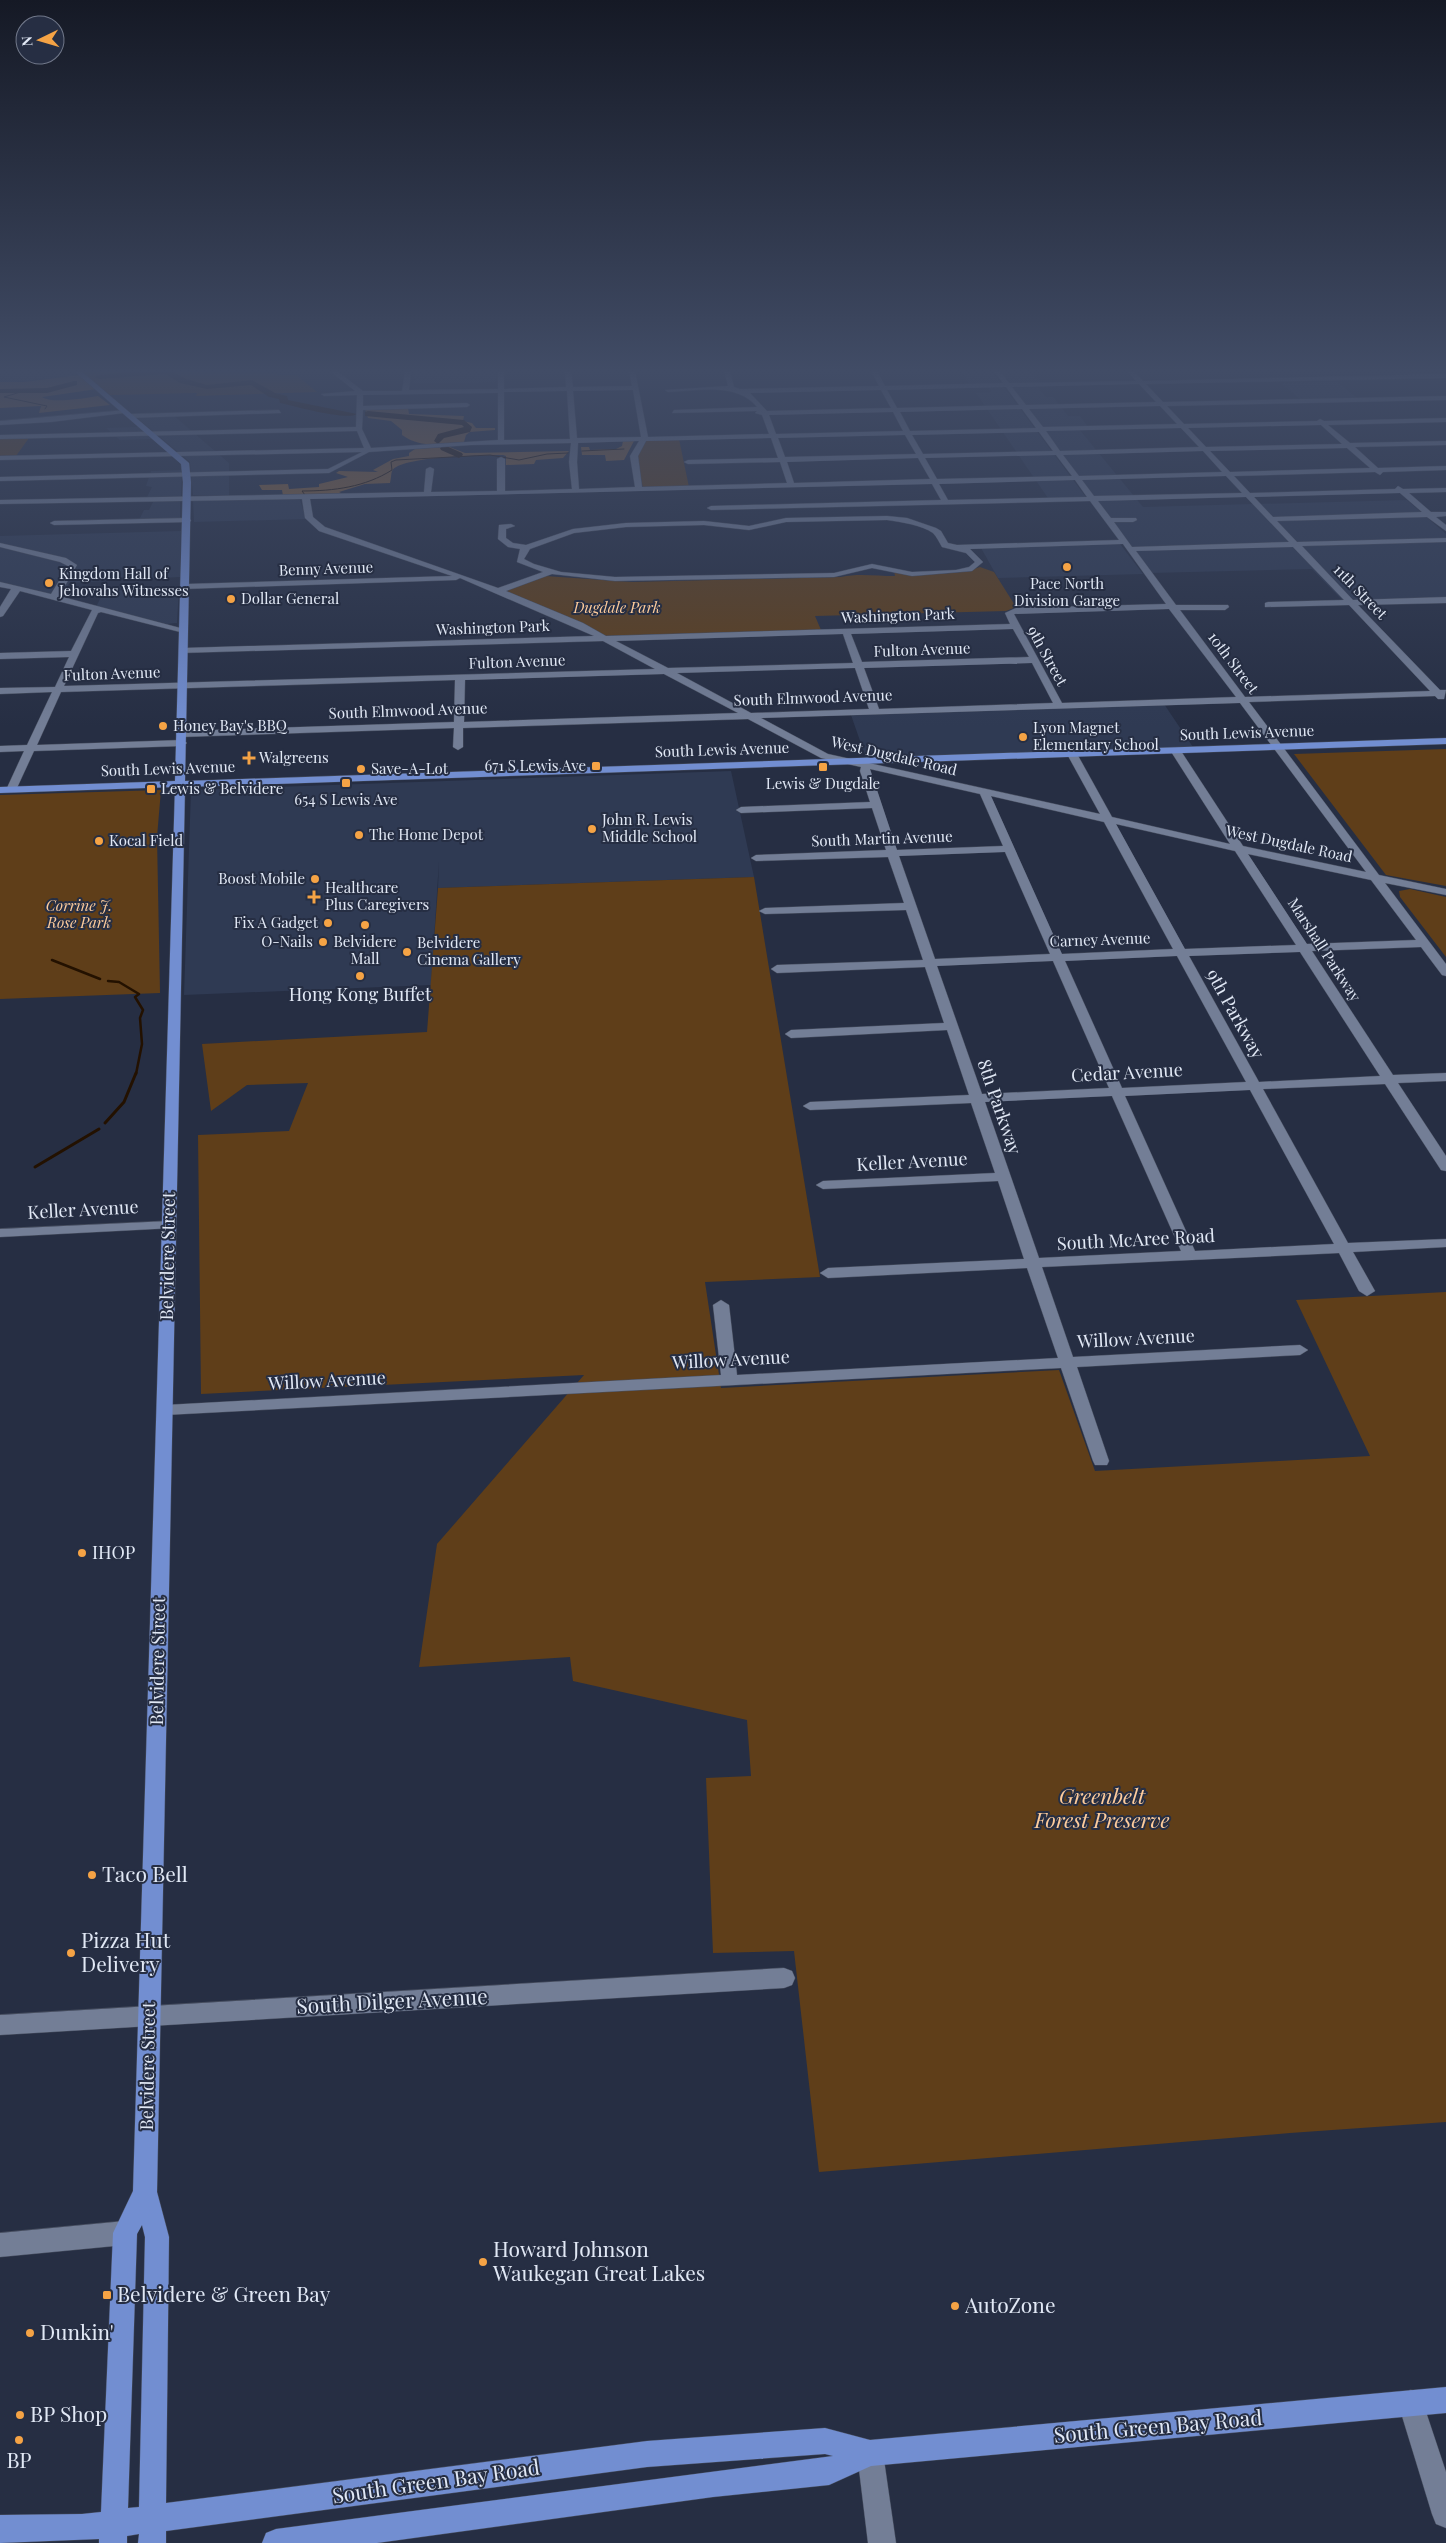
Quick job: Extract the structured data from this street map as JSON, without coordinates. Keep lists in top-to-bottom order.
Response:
{
  "streets": {
    "main road": ["South Lewis Avenue", "Belvidere Street", "South Green Bay Road"],
    "street": [
      "Benny Avenue",
      "11th Street",
      "Washington Park",
      "Fulton Avenue",
      "9th Street",
      "10th Street",
      "South Elmwood Avenue",
      "West Dugdale Road",
      "South Martin Avenue",
      "Carney Avenue",
      "Marshall Parkway",
      "9th Parkway",
      "Cedar Avenue",
      "8th Parkway",
      "Keller Avenue",
      "South McAree Road",
      "Willow Avenue",
      "South Dilger Avenue"
    ]
  },
  "crossings": [
    ["Benny Avenue", "West Dugdale Road"],
    ["Benny Avenue", "Belvidere Street"],
    ["11th Street", "South Elmwood Avenue"],
    ["Washington Park", "9th Street"],
    ["Washington Park", "West Dugdale Road"],
    ["Washington Park", "Belvidere Street"],
    ["Fulton Avenue", "9th Street"],
    ["Fulton Avenue", "West Dugdale Road"],
    ["Fulton Avenue", "Belvidere Street"],
    ["9th Street", "10th Street"],
    ["9th Street", "South Elmwood Avenue"],
    ["10th Street", "South Elmwood Avenue"],
    ["10th Street", "South Lewis Avenue"],
    ["10th Street", "West Dugdale Road"],
    ["10th Street", "Carney Avenue"],
    ["South Elmwood Avenue", "West Dugdale Road"],
    ["South Elmwood Avenue", "Belvidere Street"],
    ["South Lewis Avenue", "West Dugdale Road"],
    ["South Lewis Avenue", "Marshall Parkway"],
    ["South Lewis Avenue", "9th Parkway"],
    ["South Lewis Avenue", "Belvidere Street"],
    ["West Dugdale Road", "Marshall Parkway"],
    ["West Dugdale Road", "9th Parkway"],
    ["West Dugdale Road", "8th Parkway"],
    ["South Martin Avenue", "8th Parkway"],
    ["Carney Avenue", "Marshall Parkway"],
    ["Carney Avenue", "9th Parkway"],
    ["Carney Avenue", "8th Parkway"],
    ["Marshall Parkway", "Cedar Avenue"],
    ["9th Parkway", "Cedar Avenue"],
    ["9th Parkway", "South McAree Road"],
    ["Cedar Avenue", "8th Parkway"],
    ["8th Parkway", "Keller Avenue"],
    ["8th Parkway", "South McAree Road"],
    ["8th Parkway", "Willow Avenue"],
    ["Keller Avenue", "Belvidere Street"],
    ["Belvidere Street", "Willow Avenue"],
    ["Belvidere Street", "South Dilger Avenue"],
    ["Belvidere Street", "South Green Bay Road"]
  ],
  "parks": ["Dugdale Park", "Corrine J. Rose Park", "Greenbelt Forest Preserve"],
  "places": {
    "other": [
      "Pace North Division Garage",
      "Kingdom Hall of Jehovahs Witnesses",
      "Dollar General",
      "Honey Bay's BBQ",
      "Lyon Magnet Elementary School",
      "Save-A-Lot",
      "John R. Lewis Middle School",
      "The Home Depot",
      "Kocal Field",
      "Boost Mobile",
      "Fix A Gadget",
      "Belvidere Mall",
      "O-Nails",
      "Belvidere Cinema Gallery",
      "Hong Kong Buffet",
      "IHOP",
      "Taco Bell",
      "Pizza Hut Delivery",
      "Howard Johnson Waukegan Great Lakes",
      "AutoZone",
      "Dunkin'",
      "BP Shop",
      "BP"
    ],
    "health": ["Walgreens", "Healthcare Plus Caregivers"],
    "transit": [
      "671 S Lewis Ave",
      "Lewis & Dugdale",
      "654 S Lewis Ave",
      "Lewis & Belvidere",
      "Belvidere & Green Bay"
    ]
  },
  "north": "left"
}
